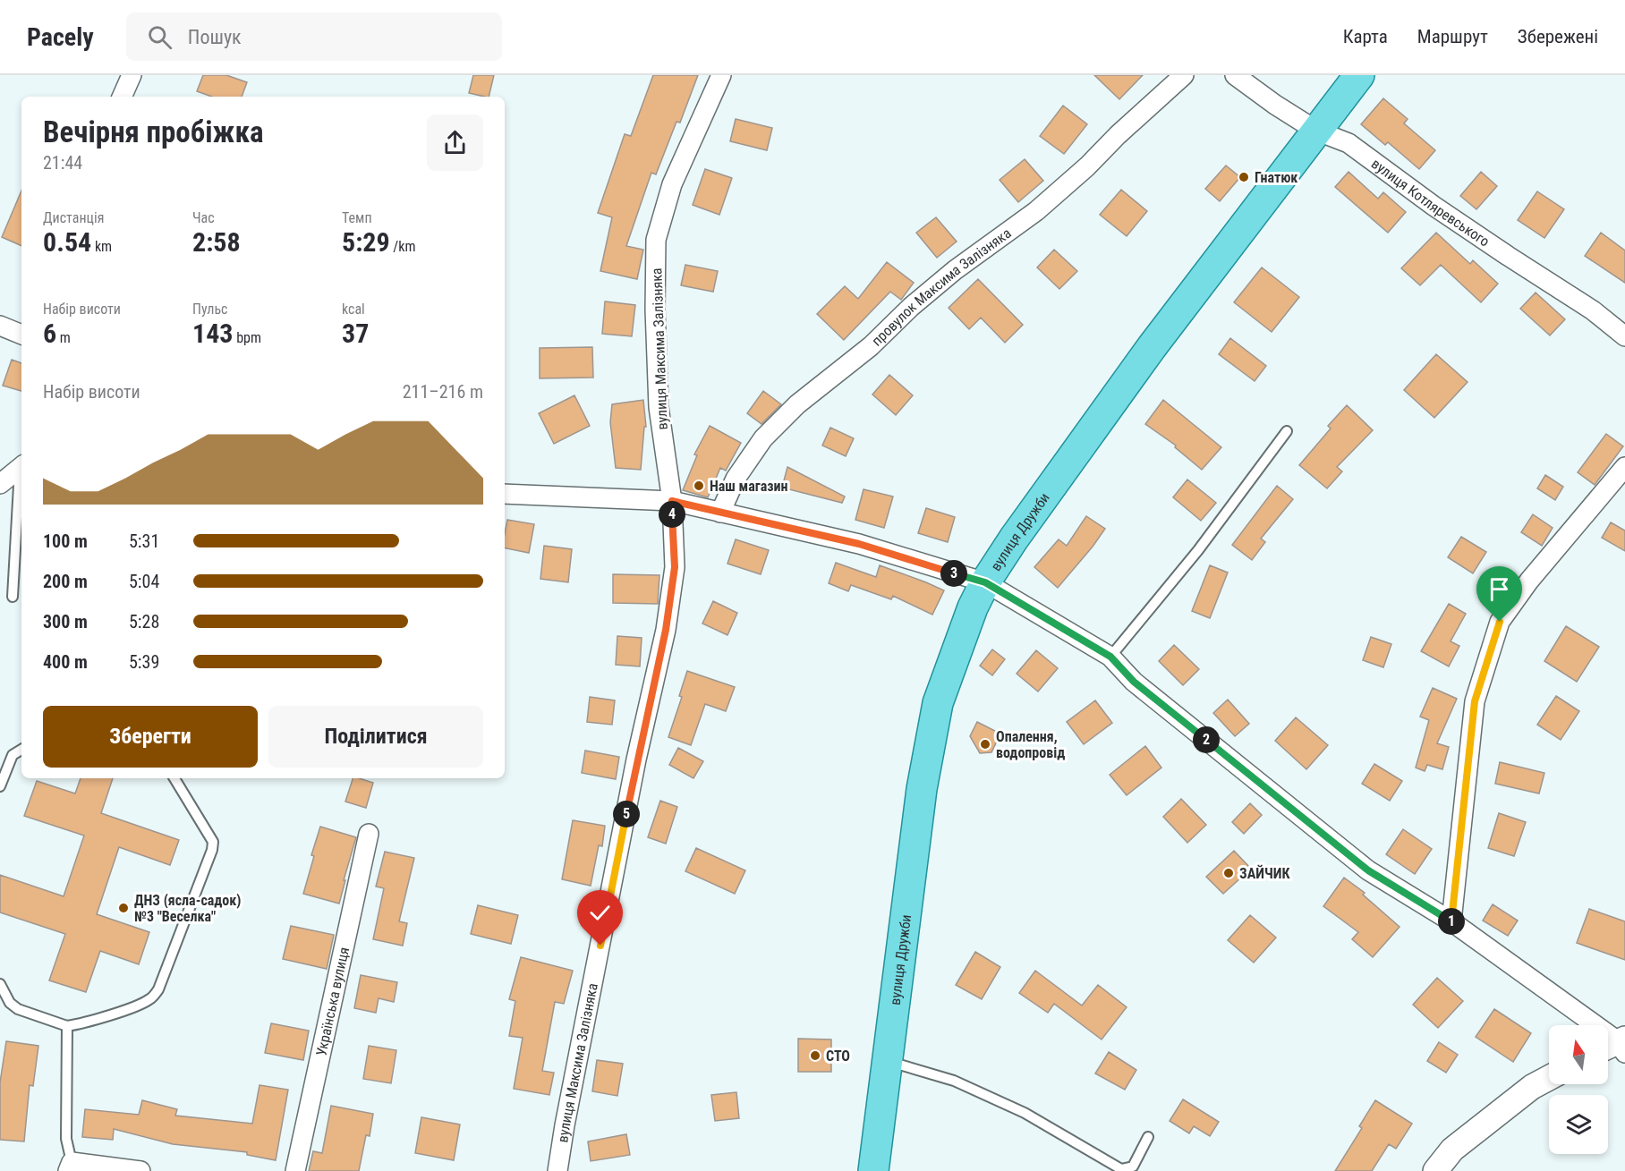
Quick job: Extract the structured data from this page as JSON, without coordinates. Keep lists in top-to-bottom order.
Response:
{
  "streets": {
    "main road": ["вулиця Дружби"],
    "street": [
      "вулиця Котляревського",
      "провулок Максима Залізняка",
      "вулиця Максима Залізняка",
      "Українська вулиця"
    ]
  },
  "crossings": [
    ["вулиця Котляревського", "вулиця Дружби"]
  ],
  "places": [
    "Гнатюк",
    "Наш магазин",
    "Опалення, водопровід",
    "ЗАЙЧИК",
    "ДНЗ (ясла-садок) №3 \"Веселка\"",
    "СТО"
  ],
  "north": "top",
  "page": {
    "header": "Pacely",
    "search": "Пошук",
    "nav": ["Карта", "Маршрут", "Збережені"],
    "heading": ["Вечірня пробіжка", "21:44"],
    "stats": [
      ["Дистанція", "0.54 km"],
      ["Час", "2:58"],
      ["Темп", "5:29 /km"],
      ["Набір висоти", "6 m"],
      ["Пульс", "143 bpm"],
      ["kcal", "37"]
    ],
    "chart": ["Набір висоти", "211–216 m"],
    "pins": [
      "4",
      "3",
      "2",
      "5",
      "1"
    ],
    "list": [
      {
        "name": "100 m",
        "note": "5:31"
      },
      {
        "name": "200 m",
        "note": "5:04"
      },
      {
        "name": "300 m",
        "note": "5:28"
      },
      {
        "name": "400 m",
        "note": "5:39"
      }
    ],
    "buttons": ["Зберегти", "Поділитися"]
  }
}
